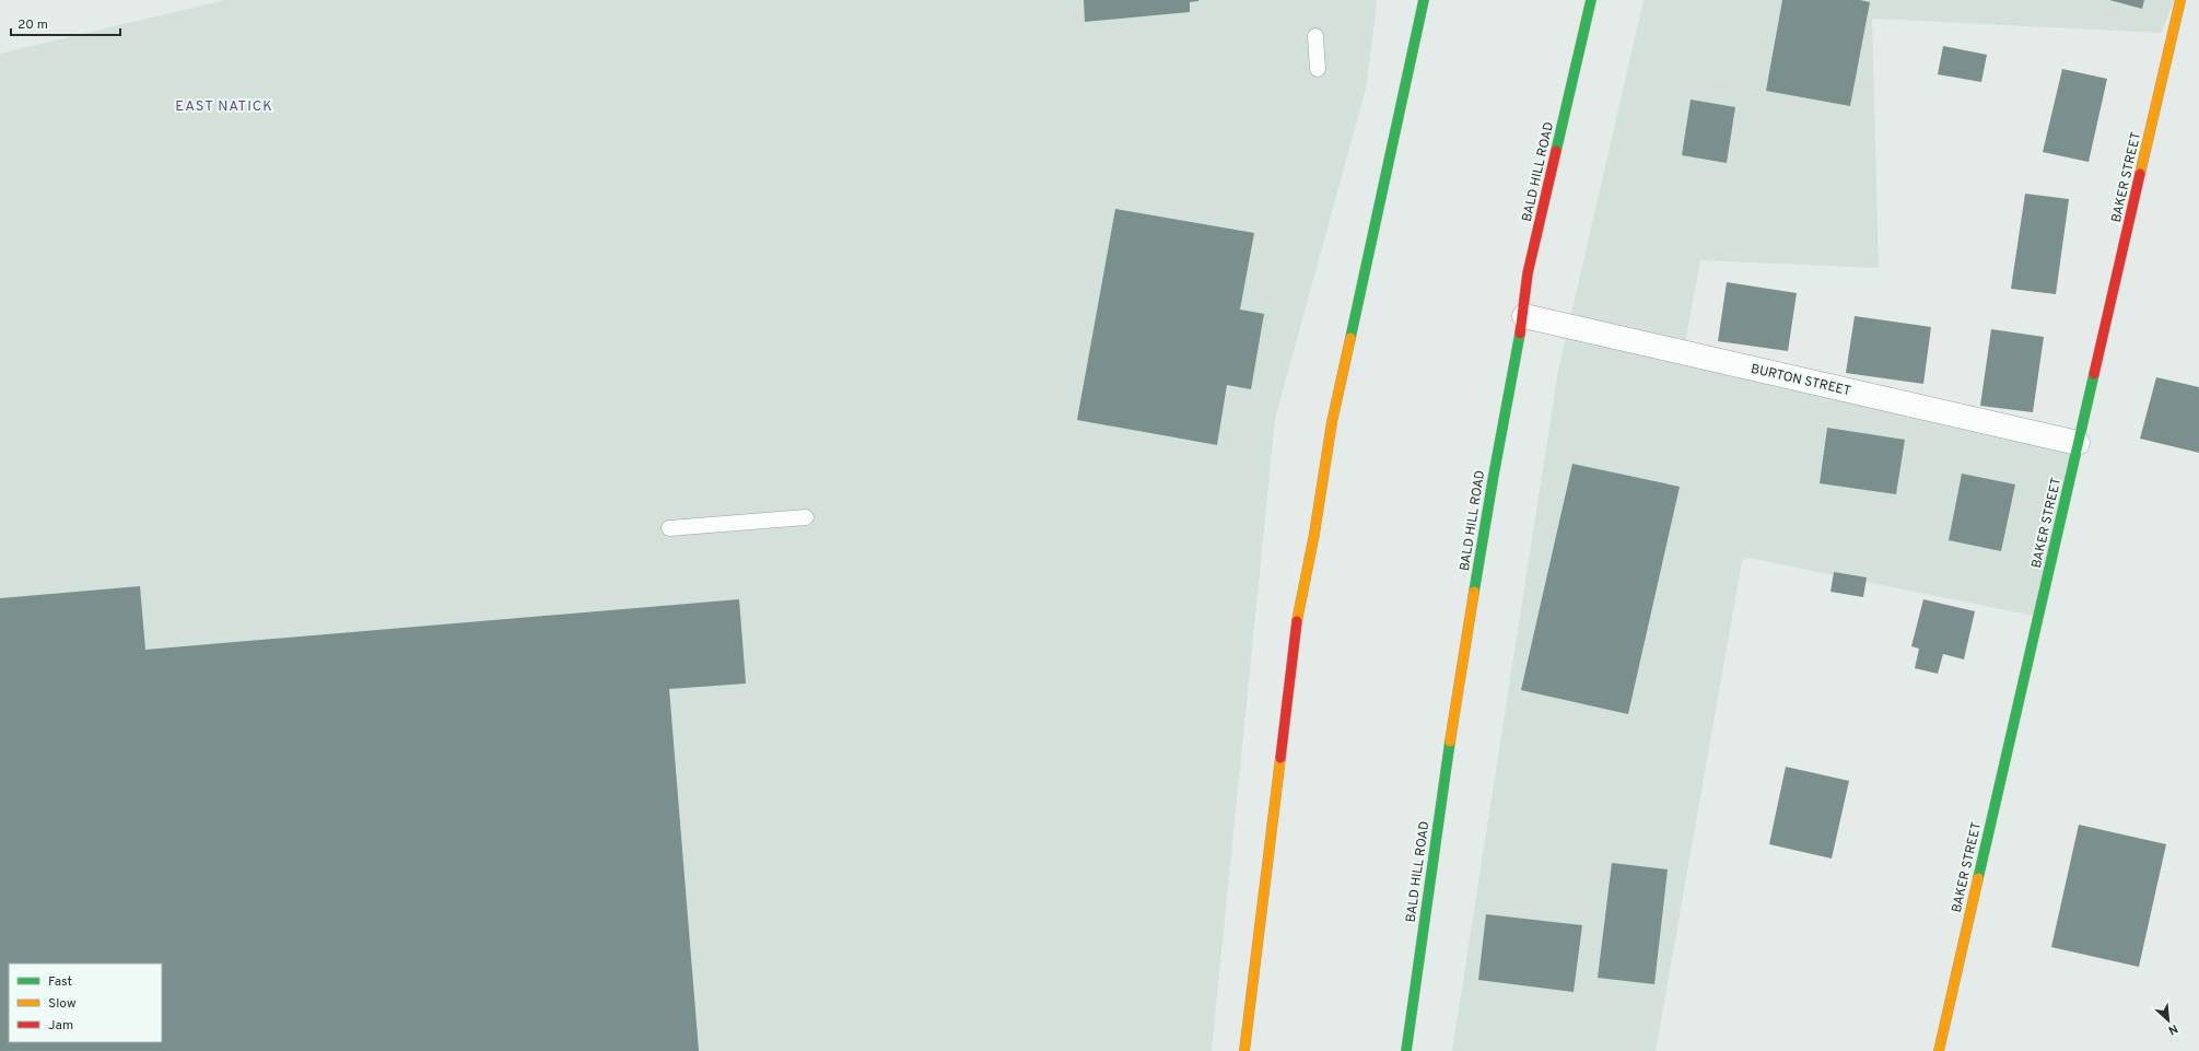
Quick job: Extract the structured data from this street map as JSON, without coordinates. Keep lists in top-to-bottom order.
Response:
{
  "streets": {
    "main road": ["BALD HILL ROAD", "BAKER STREET"],
    "street": ["BURTON STREET"]
  },
  "crossings": [
    ["BALD HILL ROAD", "BURTON STREET"],
    ["BAKER STREET", "BURTON STREET"]
  ],
  "districts": ["EAST NATICK"],
  "legend": ["Fast", "Slow", "Jam"],
  "scale_bar": "20 m",
  "north": "bottom right"
}
